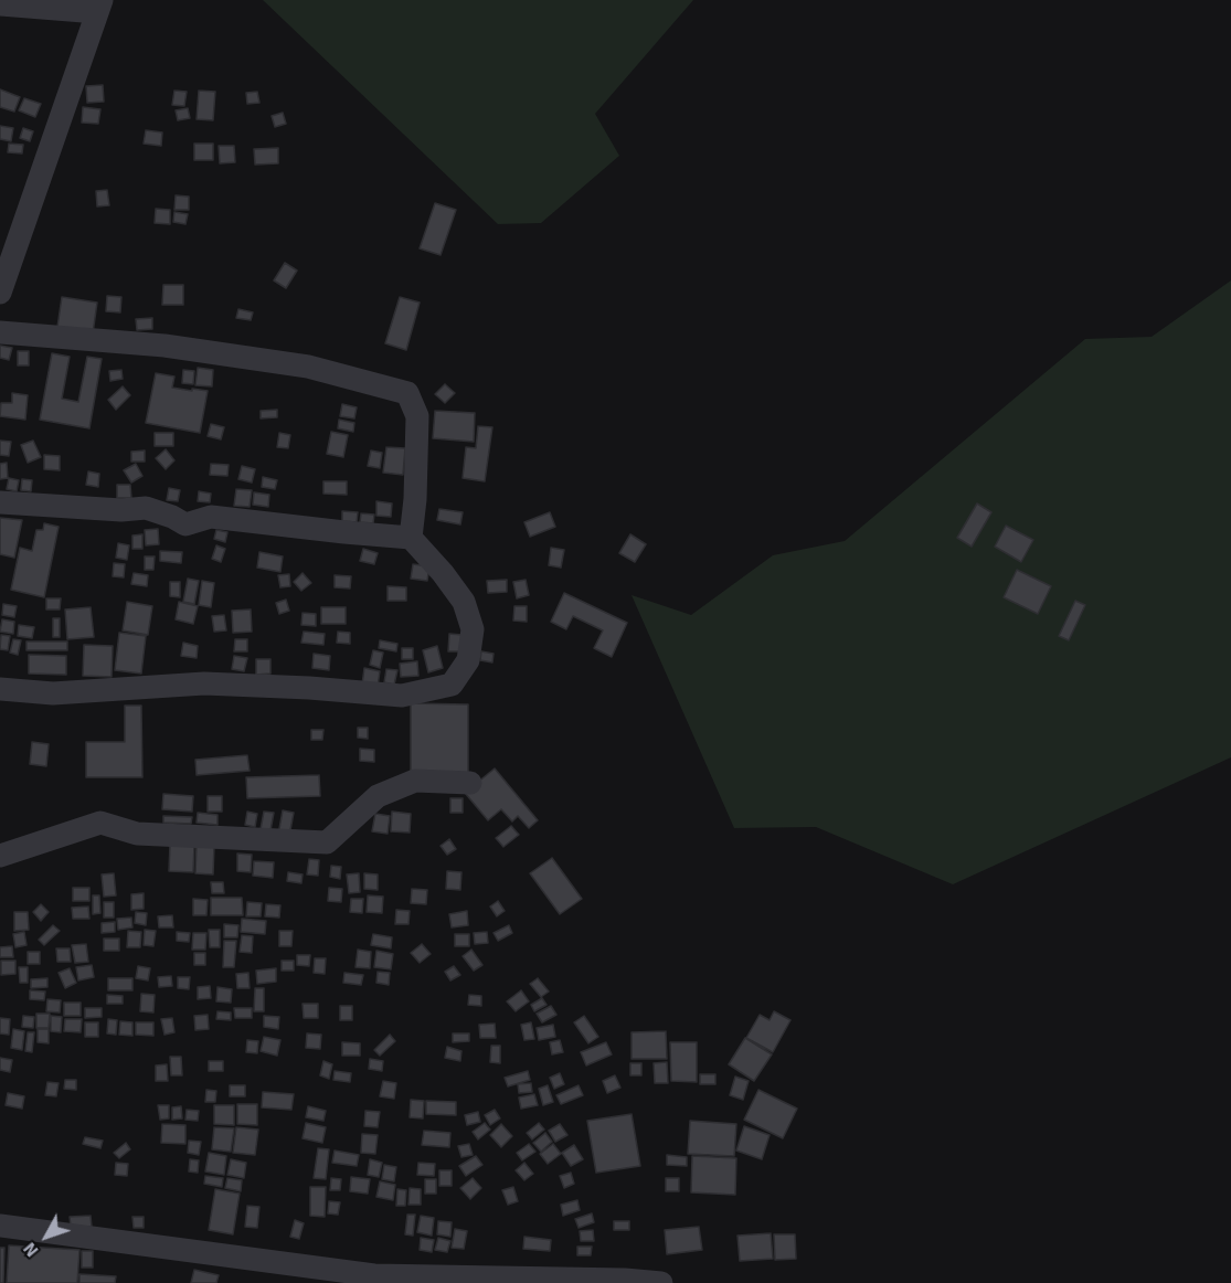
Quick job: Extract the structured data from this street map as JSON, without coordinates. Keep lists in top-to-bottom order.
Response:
{
  "north": "bottom left"
}
